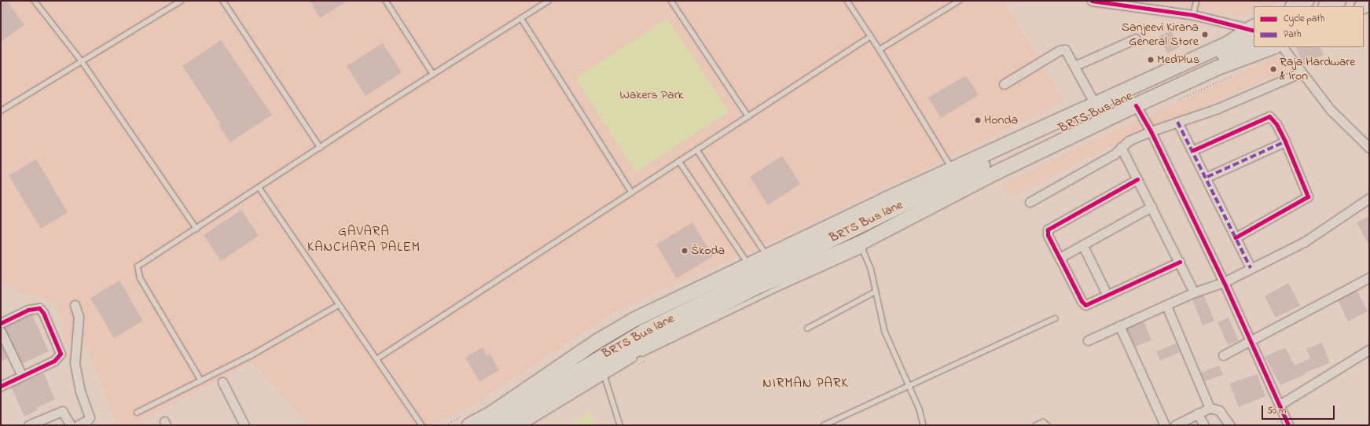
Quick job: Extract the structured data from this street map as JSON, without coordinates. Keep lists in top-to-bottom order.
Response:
{
  "streets": {
    "main road": ["BRTS Bus lane"]
  },
  "districts": ["GAVARA KANCHARA PALEM", "NIRMAN PARK"],
  "parks": ["Wakers Park"],
  "places": [
    "Sanjeevi Kirana General Store",
    "MedPlus",
    "Raja Hardware & Iron",
    "Honda",
    "Škoda"
  ],
  "legend": ["Cycle path", "Path"],
  "scale_bar": "50 m"
}
